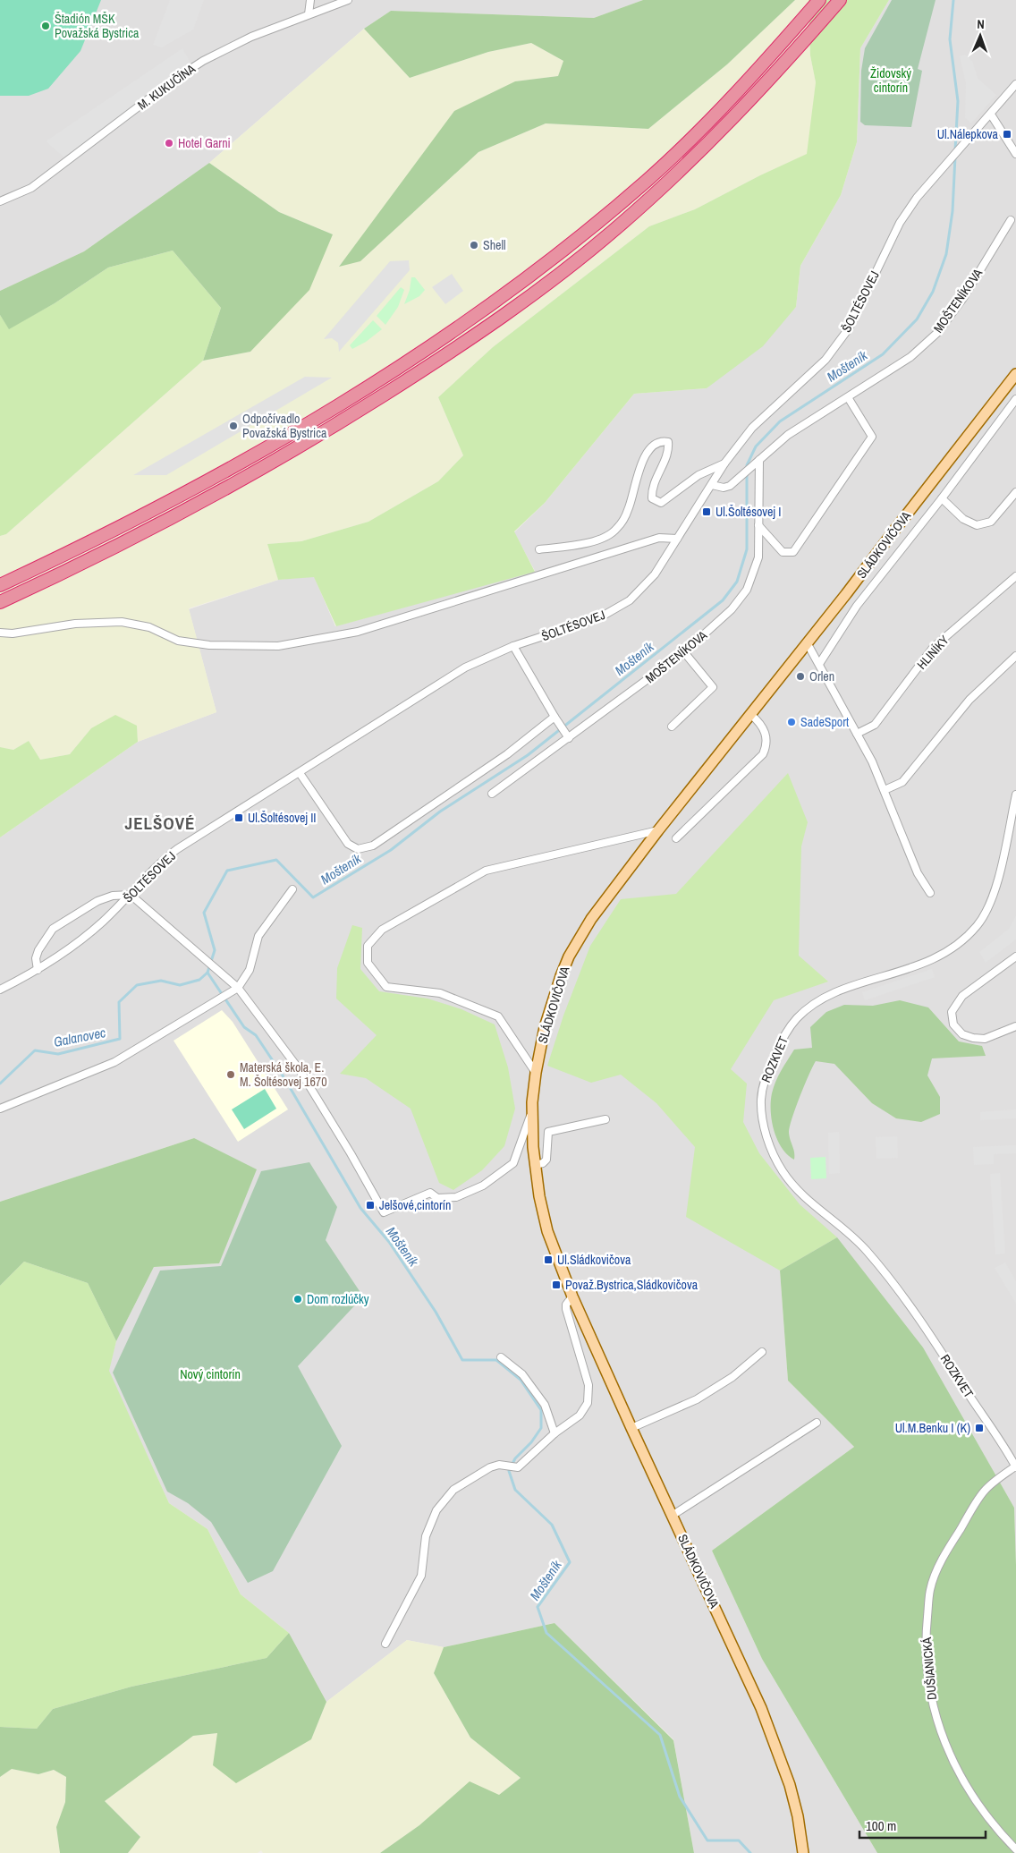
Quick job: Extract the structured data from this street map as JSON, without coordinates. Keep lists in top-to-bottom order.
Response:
{
  "streets": {
    "main road": ["SLÁDKOVIČOVA"],
    "street": [
      "M. KUKUČÍNA",
      "MOŠTENÍKOVA",
      "ŠOLTÉSOVEJ",
      "HLINÍKY",
      "ROZKVET",
      "DUŠIANICKÁ"
    ]
  },
  "crossings": [
    ["MOŠTENÍKOVA", "ŠOLTÉSOVEJ"],
    ["ROZKVET", "DUŠIANICKÁ"]
  ],
  "districts": ["JELŠOVÉ"],
  "water": ["Mošteník", "Galanovec"],
  "parks": ["Židovský cintorín", "Nový cintorín"],
  "places": {
    "other": [
      "Štadión MŠK Považská Bystrica",
      "Hotel Garni",
      "Shell",
      "Odpočívadlo Považská Bystrica",
      "Orlen",
      "SadeSport",
      "Materská škola, E. M. Šoltésovej 1670",
      "Dom rozlúčky"
    ],
    "transit": [
      "Ul.Nálepkova",
      "Ul.Šoltésovej I",
      "Ul.Šoltésovej II",
      "Jelšové,cintorín",
      "Ul.Sládkovičova",
      "Považ.Bystrica,Sládkovičova",
      "Ul.M.Benku I (K)"
    ]
  },
  "scale_bar": "100 m",
  "north": "top"
}
